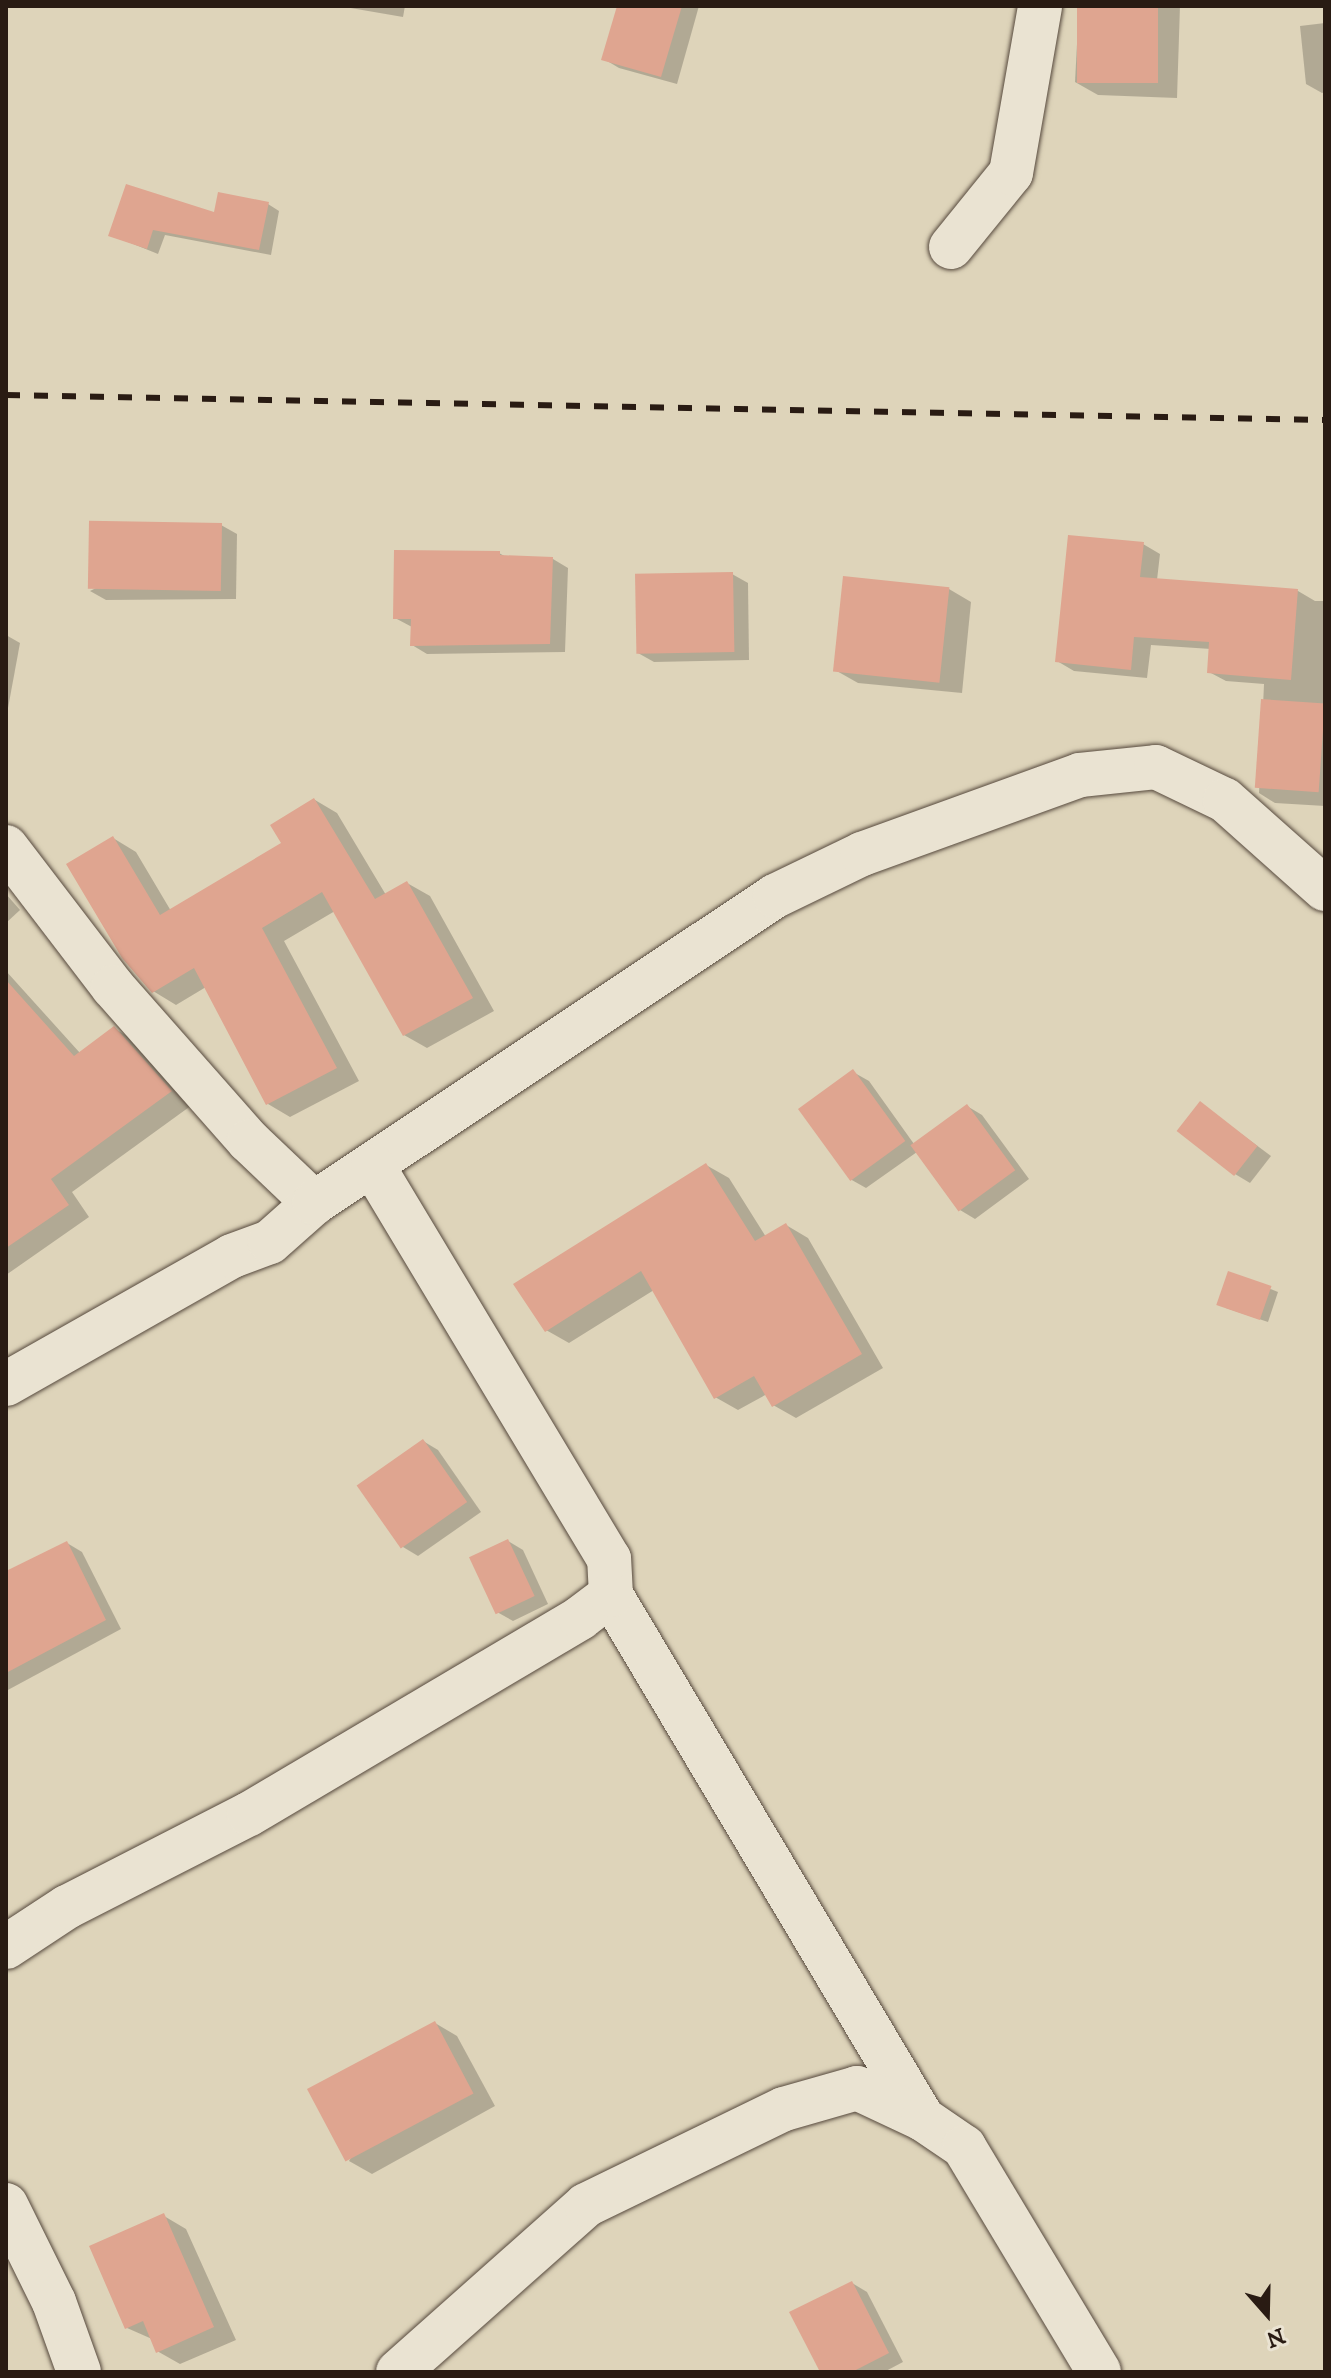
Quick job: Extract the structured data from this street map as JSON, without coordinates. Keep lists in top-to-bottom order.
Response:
{
  "north": "bottom"
}
